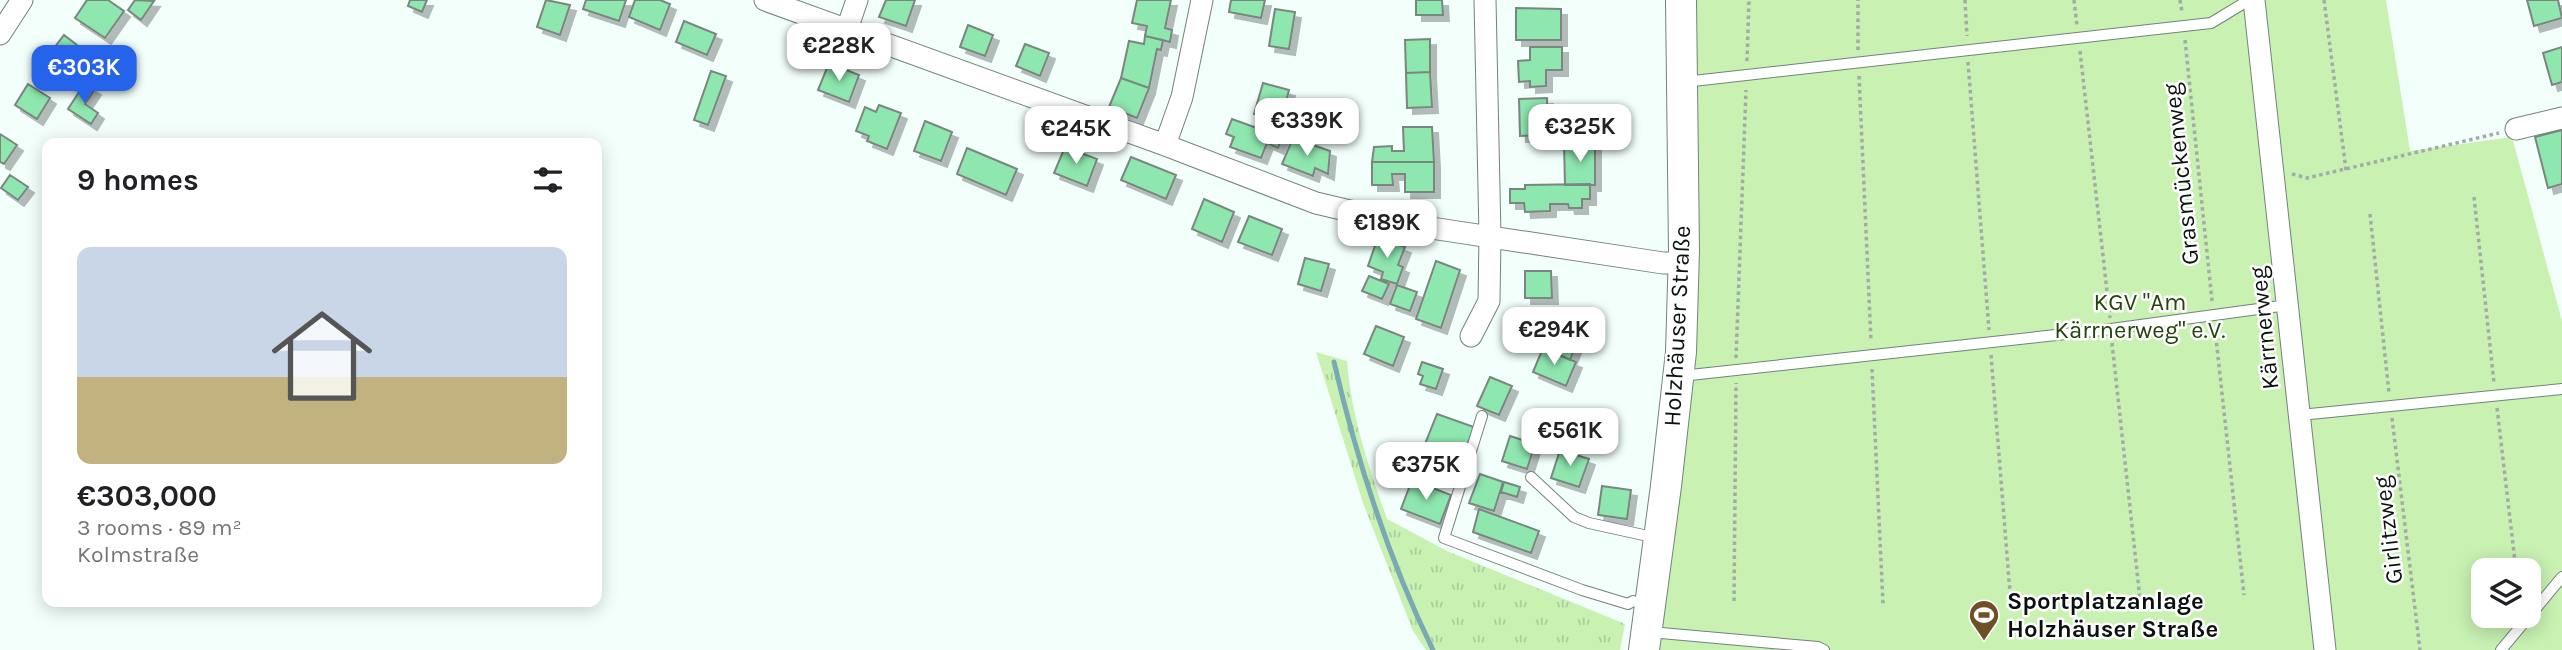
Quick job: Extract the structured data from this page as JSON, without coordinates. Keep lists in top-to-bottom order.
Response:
{
  "streets": {
    "main road": ["Holzhäuser Straße"],
    "street": ["Kärrnerweg"],
    "path": ["Grasmückenweg", "Girlitzweg"]
  },
  "parks": ["KGV \"Am Kärrnerweg\" e.V."],
  "places": {
    "sports": ["Sportplatzanlage Holzhäuser Straße"]
  },
  "page": {
    "price": [
      "€228K",
      "€303K",
      "€339K",
      "€325K",
      "€245K",
      "€189K",
      "€294K",
      "€561K",
      "€375K"
    ],
    "heading": "9 homes",
    "list": [
      {
        "name": "€303,000",
        "note": "3 rooms · 89 m² · Kolmstraße"
      }
    ]
  }
}
